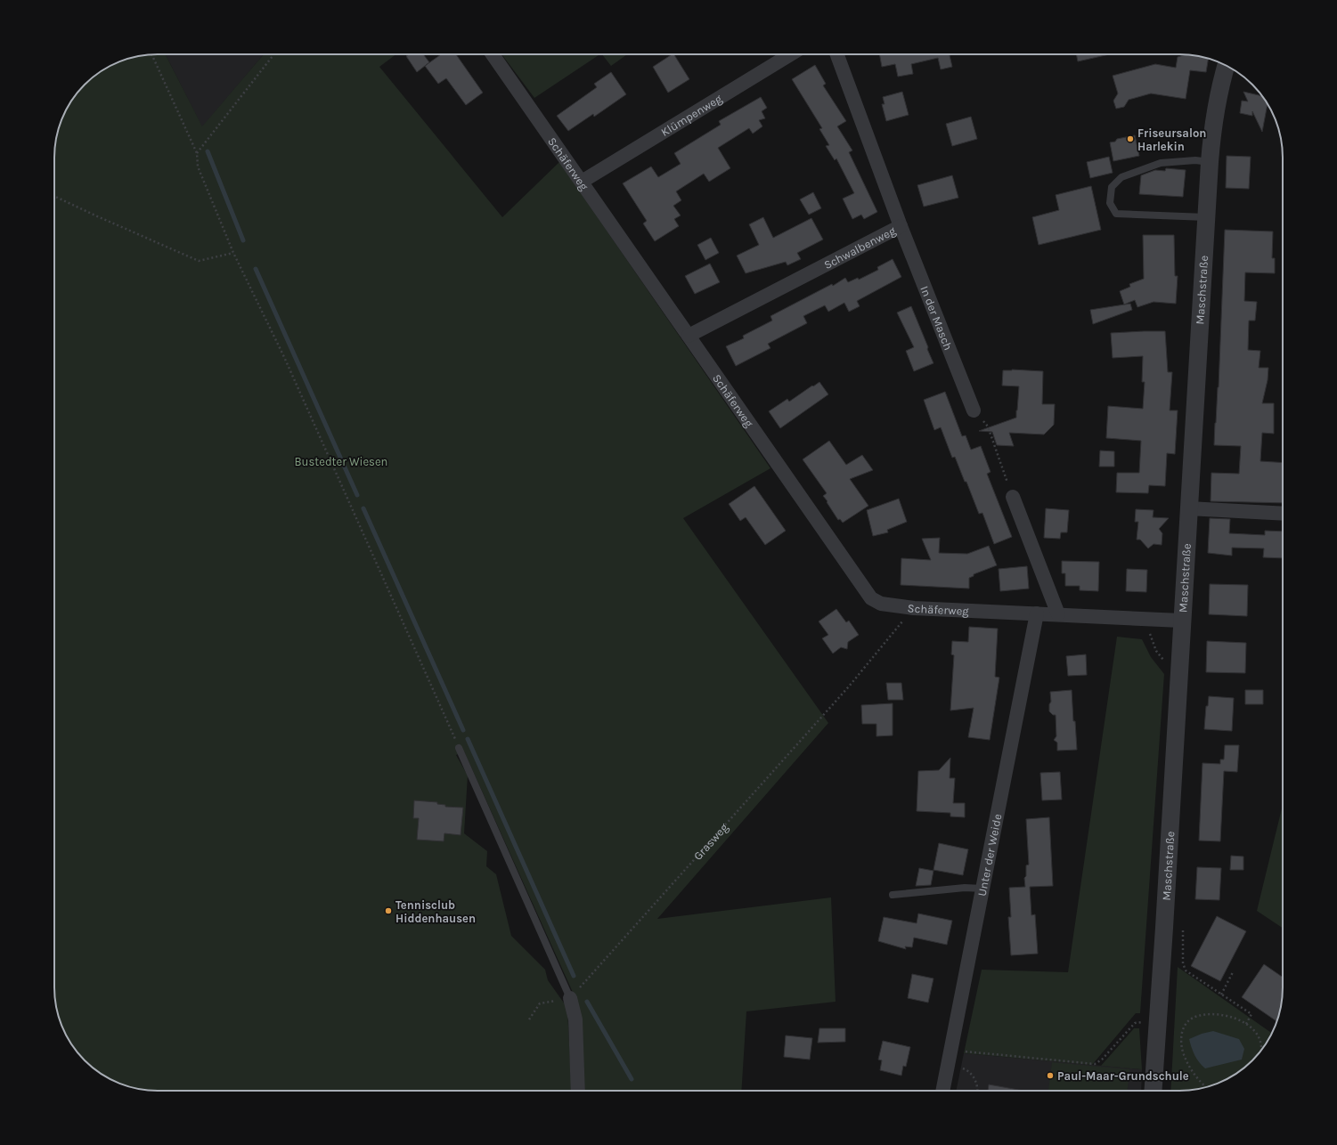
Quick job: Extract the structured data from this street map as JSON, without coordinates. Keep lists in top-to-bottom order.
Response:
{
  "streets": {
    "street": [
      "Klümpenweg",
      "Schäferweg",
      "Schwalbenweg",
      "Maschstraße",
      "In der Masch",
      "Unter der Weide"
    ],
    "path": ["Grasweg"]
  },
  "crossings": [
    ["Klümpenweg", "Schäferweg"],
    ["Schäferweg", "Schwalbenweg"],
    ["Schäferweg", "Maschstraße"],
    ["Schäferweg", "Grasweg"],
    ["Schäferweg", "Unter der Weide"],
    ["Schwalbenweg", "In der Masch"]
  ],
  "parks": ["Bustedter Wiesen"],
  "places": ["Friseursalon Harlekin", "Tennisclub Hiddenhausen", "Paul-Maar-Grundschule"]
}
